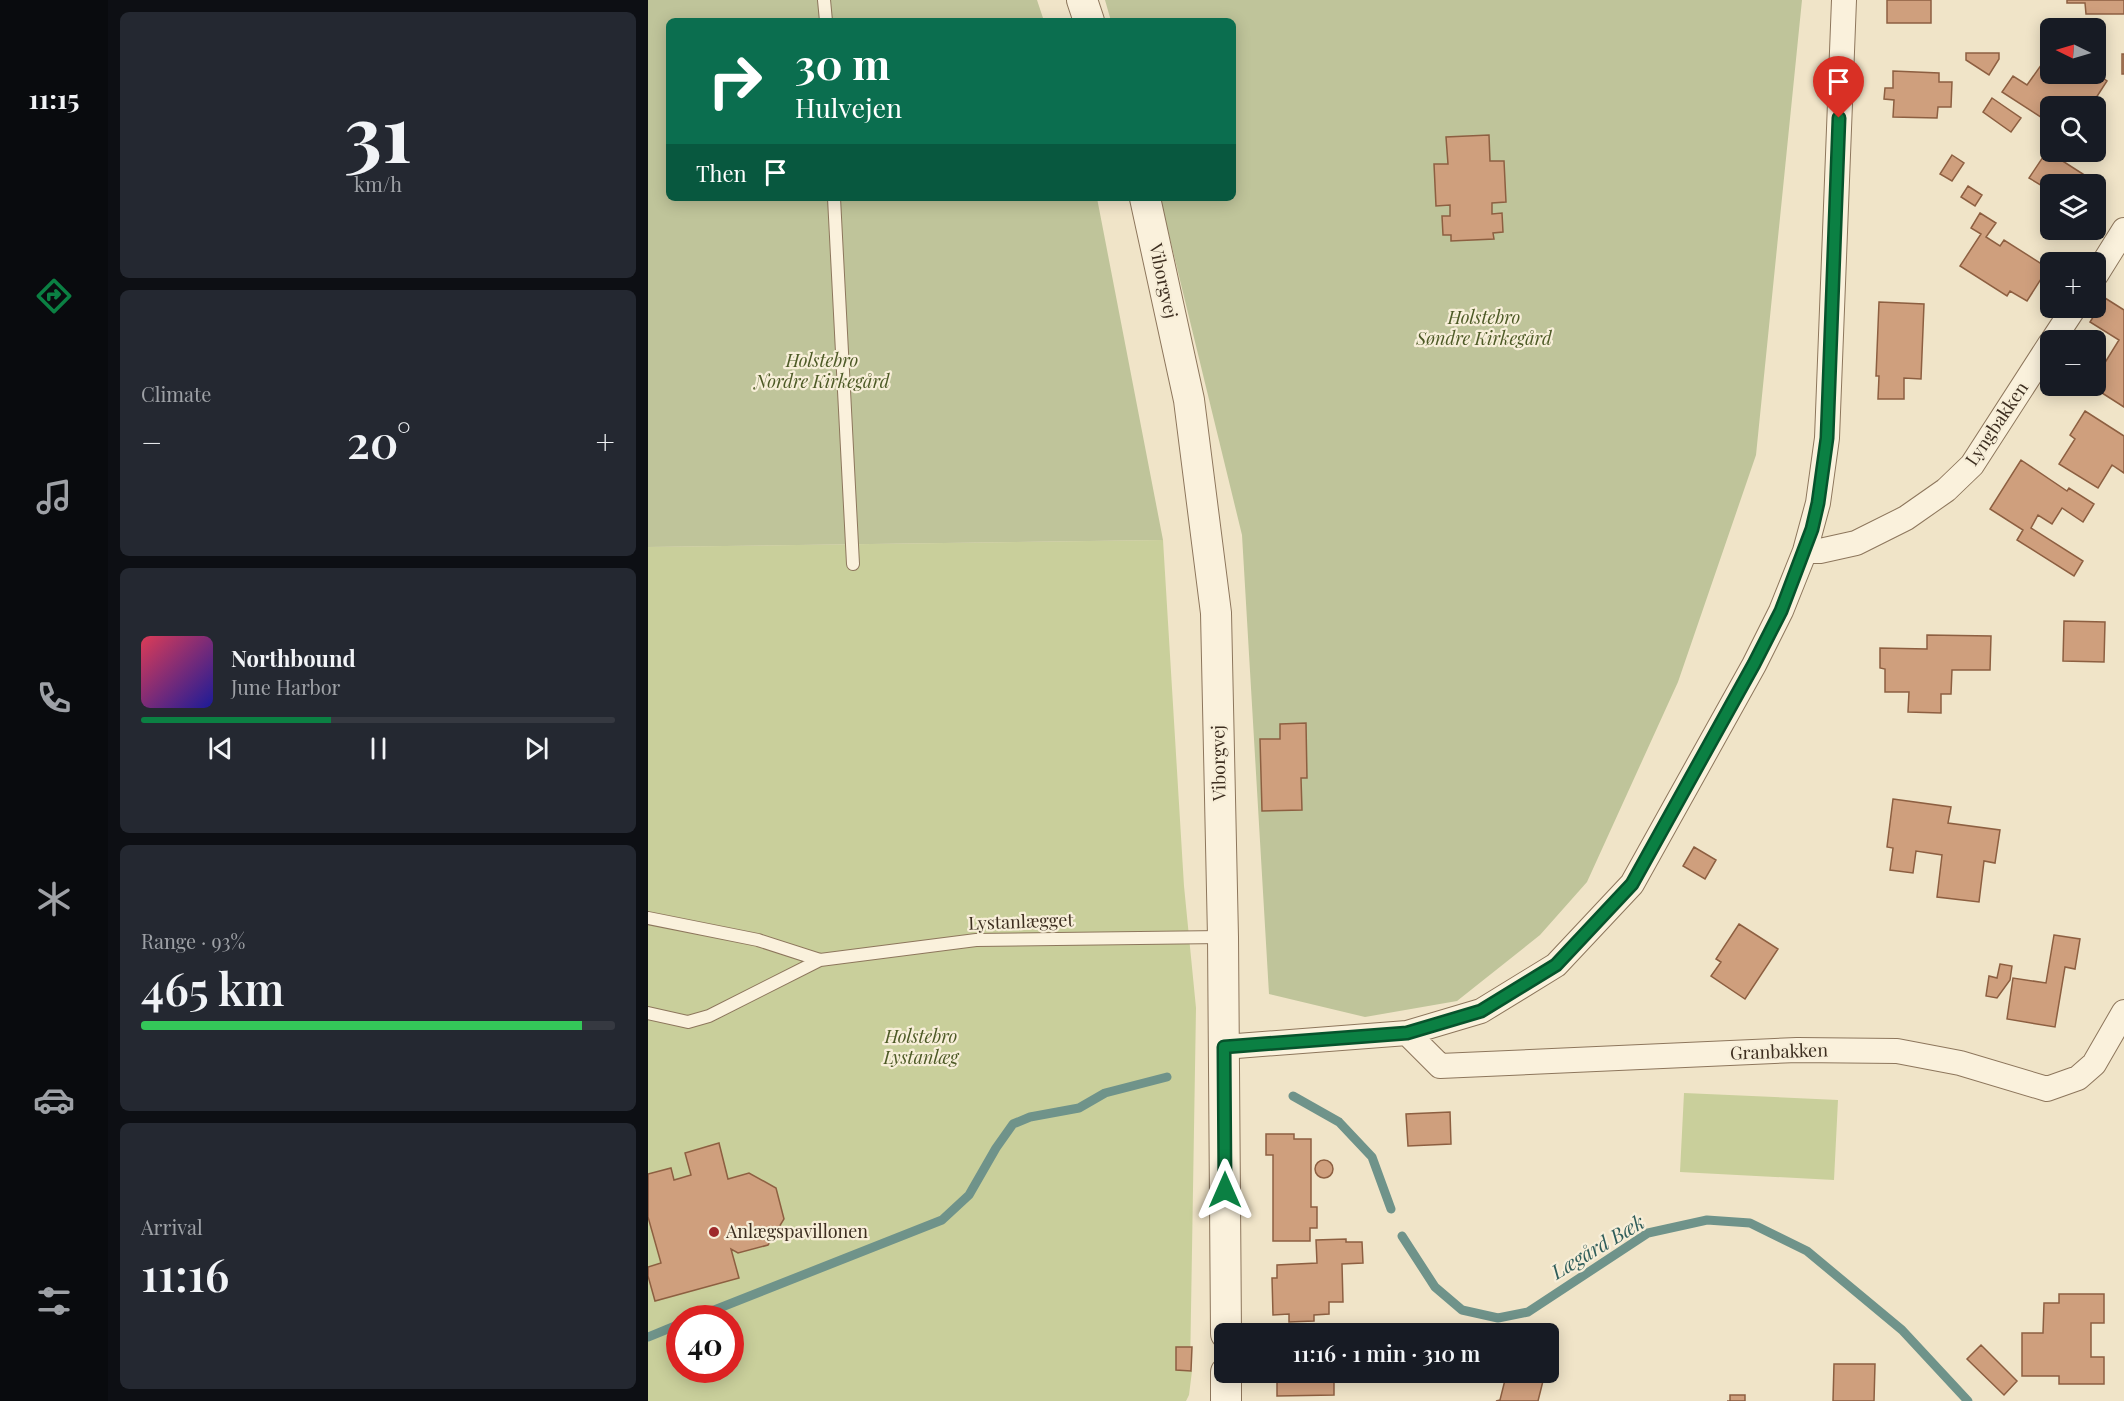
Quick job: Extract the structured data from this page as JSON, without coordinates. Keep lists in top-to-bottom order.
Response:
{
  "streets": {
    "street": ["Viborgvej", "Lyngbakken", "Granbakken"],
    "lane": ["Lystanlægget"]
  },
  "crossings": [
    ["Viborgvej", "Lystanlægget"]
  ],
  "water": ["Lægård Bæk"],
  "parks": ["Holstebro Søndre Kirkegård", "Holstebro Nordre Kirkegård", "Holstebro Lystanlæg"],
  "places": ["Anlægspavillonen"],
  "north": "left",
  "page": {
    "tabs": "11:15",
    "tile": [
      ["31", "km/h"],
      "Climate",
      ["Range · 93%", "465 km"],
      ["Arrival", "11:16"]
    ],
    "map_buttons": ["+", "−"],
    "turn": ["30 m", "Hulvejen"],
    "then": "Then",
    "heat": ["−", "20°", "+"],
    "song": ["Northbound", "June Harbor"],
    "limit": "40",
    "trip": "11:16 · 1 min · 310 m"
  }
}
